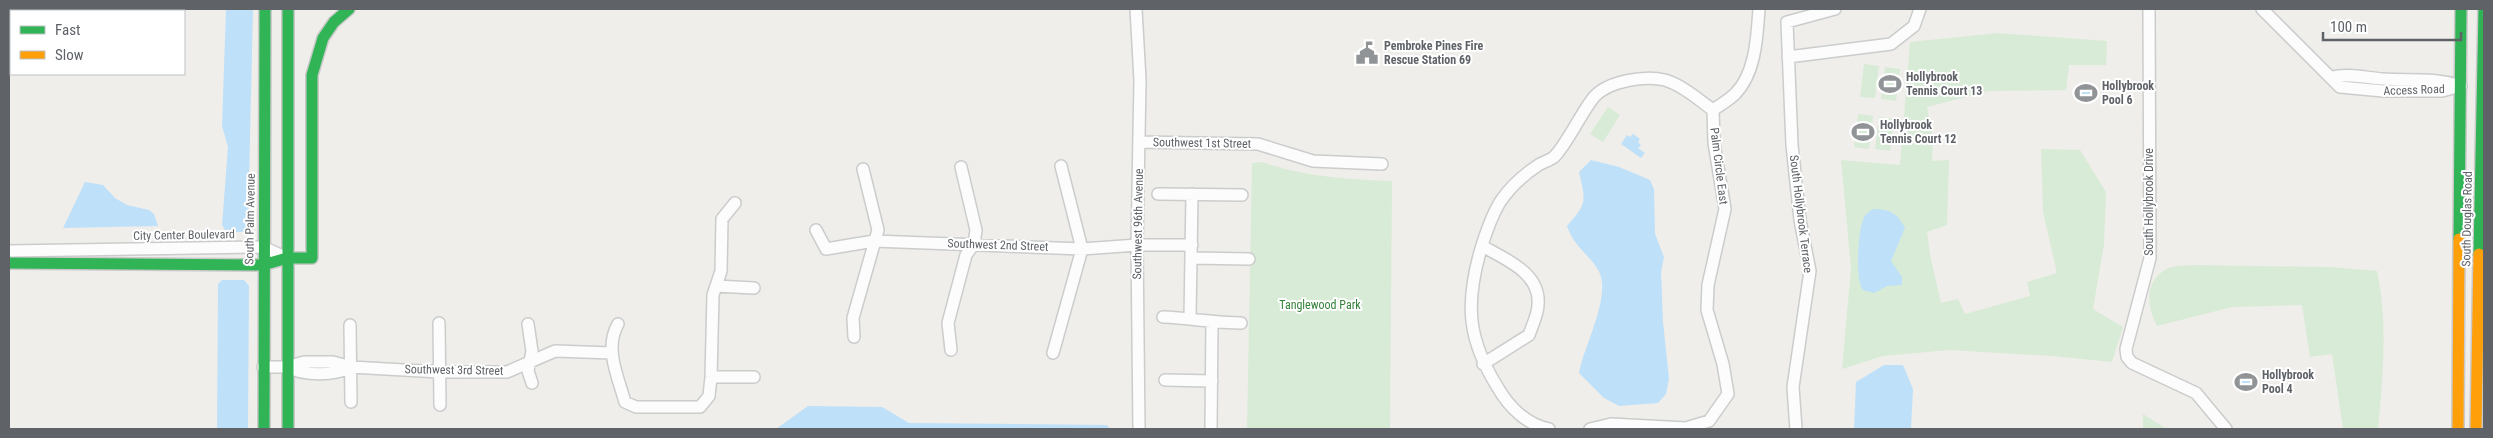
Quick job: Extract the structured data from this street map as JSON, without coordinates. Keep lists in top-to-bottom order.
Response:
{
  "streets": {
    "main road": ["South Palm Avenue", "South Douglas Road"],
    "street": [
      "Access Road",
      "Southwest 1st Street",
      "Palm Circle East",
      "South Hollybrook Drive",
      "South Hollybrook Terrace",
      "Southwest 96th Avenue",
      "City Center Boulevard",
      "Southwest 2nd Street",
      "Southwest 3rd Street"
    ]
  },
  "crossings": [
    ["Access Road", "South Douglas Road"],
    ["Southwest 1st Street", "Southwest 96th Avenue"],
    ["South Palm Avenue", "City Center Boulevard"],
    ["South Palm Avenue", "Southwest 3rd Street"],
    ["Southwest 96th Avenue", "Southwest 2nd Street"]
  ],
  "parks": ["Tanglewood Park"],
  "places": {
    "public building": ["Pembroke Pines Fire Rescue Station 69"],
    "sports": [
      "Hollybrook Tennis Court 13",
      "Hollybrook Pool 6",
      "Hollybrook Tennis Court 12",
      "Hollybrook Pool 4"
    ]
  },
  "legend": ["Fast", "Slow"],
  "scale_bar": "100 m"
}
